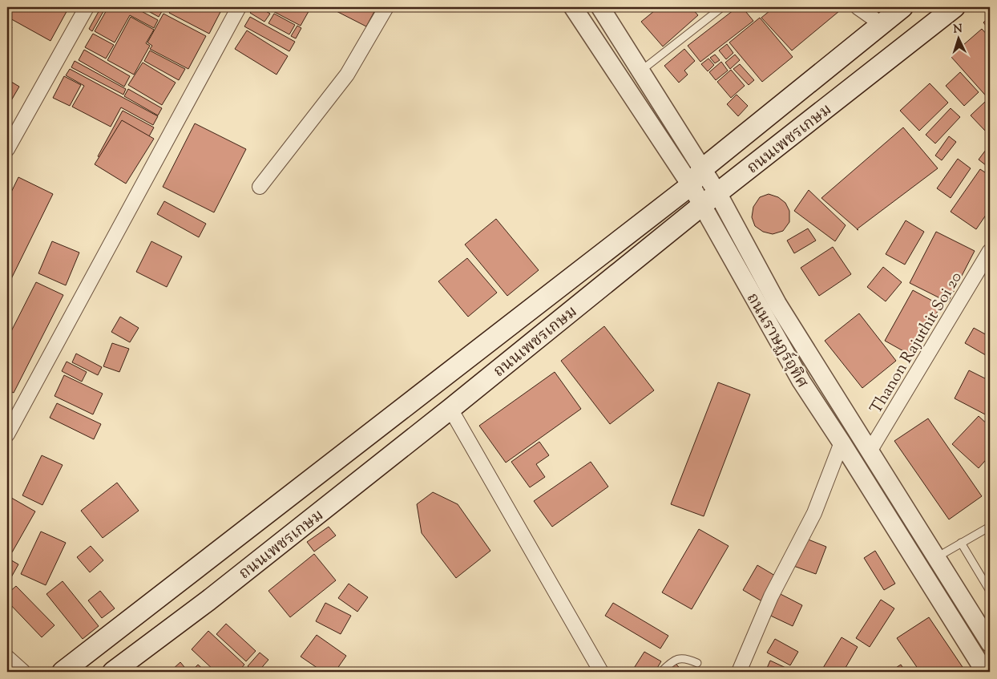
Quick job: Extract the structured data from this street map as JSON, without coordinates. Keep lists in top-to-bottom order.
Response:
{
  "streets": {
    "main road": ["ถนนเพชรเกษม"],
    "street": ["ถนนราษฏร์อุทิศ", "Thanon Rajuthit Soi 20"]
  },
  "crossings": [
    ["ถนนเพชรเกษม", "ถนนราษฏร์อุทิศ"]
  ],
  "north": "top"
}
